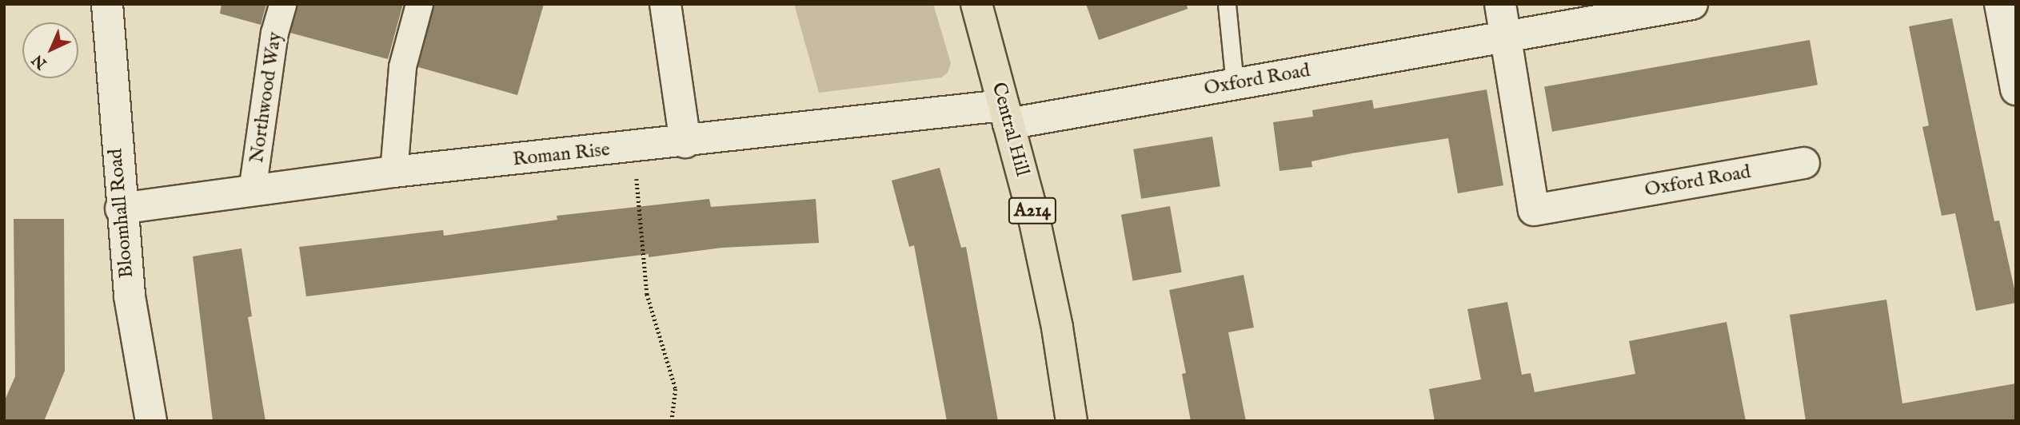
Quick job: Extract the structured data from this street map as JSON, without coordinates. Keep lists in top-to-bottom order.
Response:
{
  "streets": {
    "main road": ["Central Hill", "A214"],
    "street": [
      "Oxford Road",
      "Northwood Way",
      "Roman Rise",
      "Bloomhall Road"
    ]
  },
  "crossings": [
    ["Oxford Road", "Central Hill"],
    ["Oxford Road", "Roman Rise"],
    ["Northwood Way", "Roman Rise"],
    ["Central Hill", "Roman Rise"],
    ["Roman Rise", "Bloomhall Road"]
  ],
  "north": "bottom left"
}
